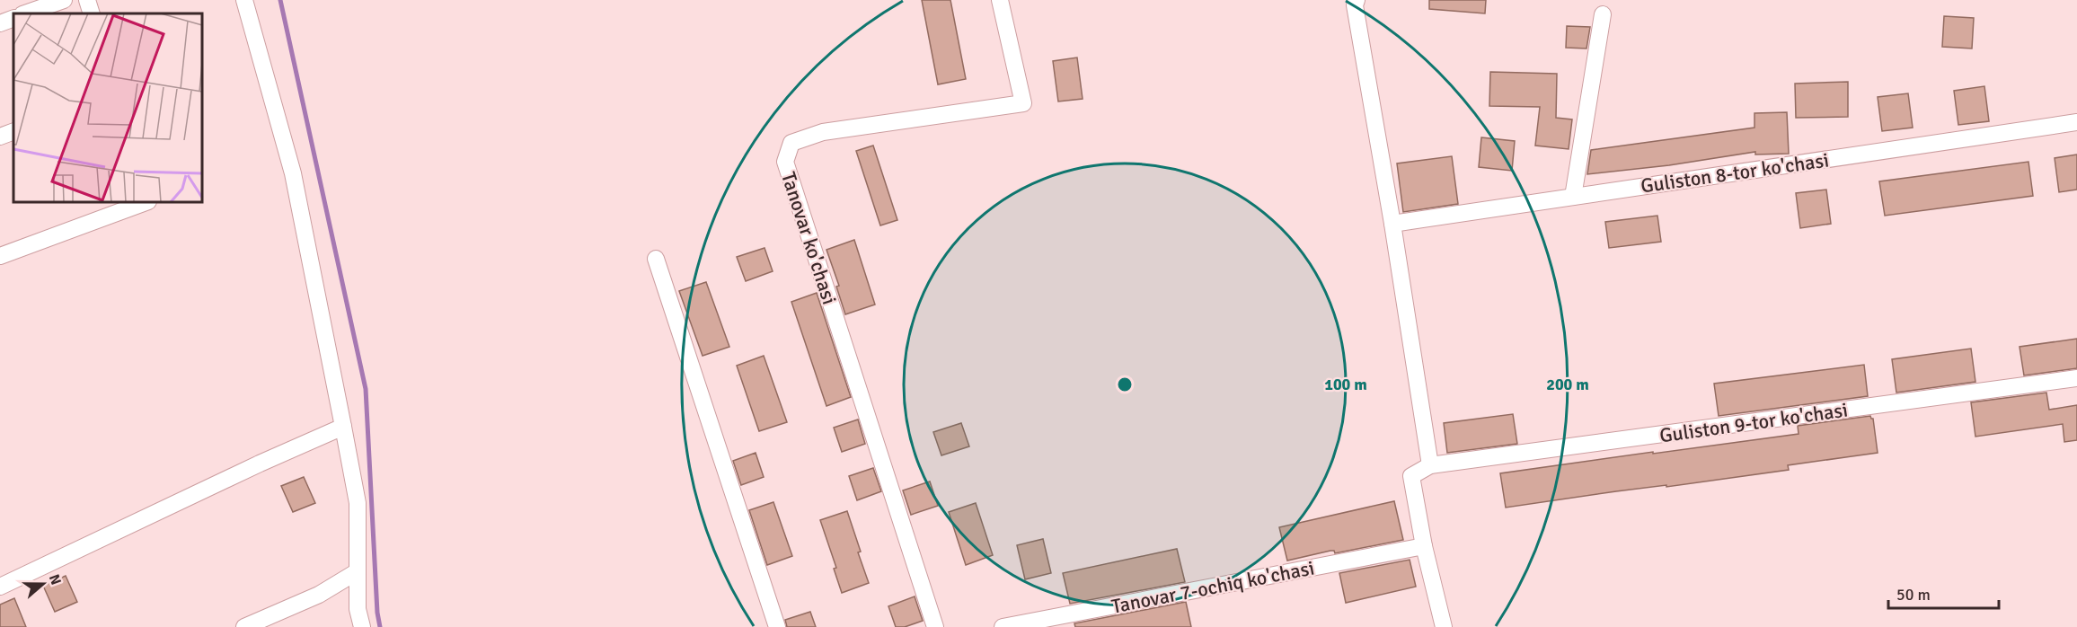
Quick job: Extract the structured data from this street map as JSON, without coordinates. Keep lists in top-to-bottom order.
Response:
{
  "streets": {
    "street": [
      "Guliston 8-tor ko'chasi",
      "Tanovar ko'chasi",
      "Guliston 9-tor ko'chasi",
      "Tanovar 7-ochiq ko'chasi"
    ]
  },
  "scale_bar": "50 m",
  "north": "right",
  "rings": ["100 m", "200 m"]
}
